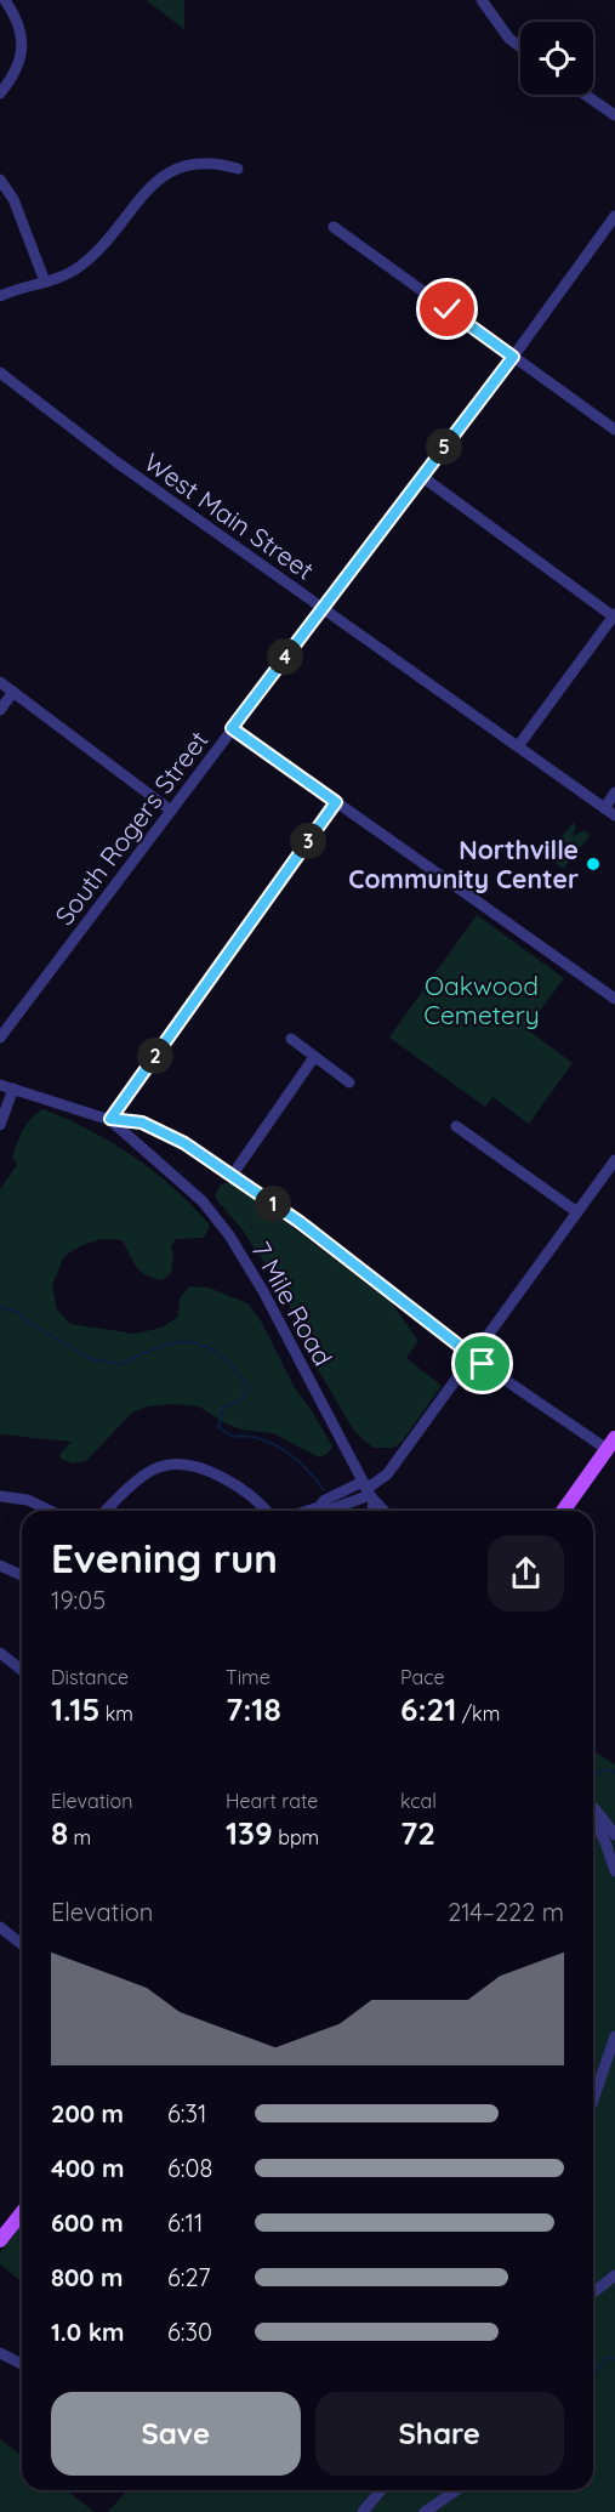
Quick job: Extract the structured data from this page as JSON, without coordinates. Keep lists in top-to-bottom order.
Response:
{
  "streets": {
    "street": ["West Main Street", "South Rogers Street", "7 Mile Road"]
  },
  "crossings": [
    ["West Main Street", "South Rogers Street"]
  ],
  "parks": ["Oakwood Cemetery"],
  "places": ["Northville Community Center"],
  "page": {
    "pins": [
      "5",
      "4",
      "3",
      "2",
      "1"
    ],
    "heading": ["Evening run", "19:05"],
    "stats": [
      ["Distance", "1.15 km"],
      ["Time", "7:18"],
      ["Pace", "6:21 /km"],
      ["Elevation", "8 m"],
      ["Heart rate", "139 bpm"],
      ["kcal", "72"]
    ],
    "chart": ["Elevation", "214–222 m"],
    "list": [
      {
        "name": "200 m",
        "note": "6:31"
      },
      {
        "name": "400 m",
        "note": "6:08"
      },
      {
        "name": "600 m",
        "note": "6:11"
      },
      {
        "name": "800 m",
        "note": "6:27"
      },
      {
        "name": "1.0 km",
        "note": "6:30"
      }
    ],
    "buttons": ["Save", "Share"]
  }
}
